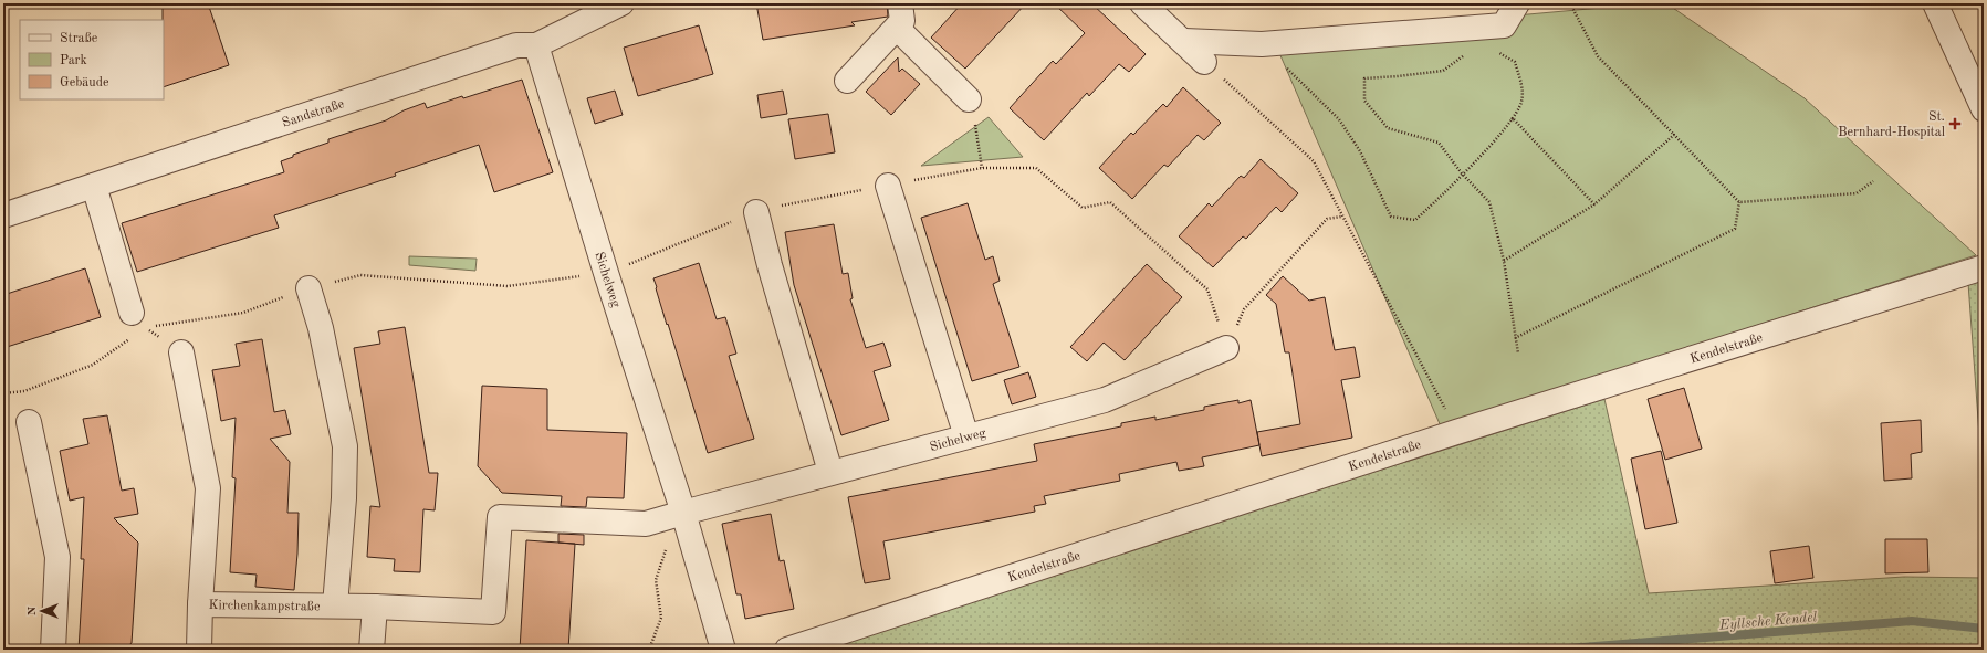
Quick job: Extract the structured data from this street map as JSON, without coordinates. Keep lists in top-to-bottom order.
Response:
{
  "streets": {
    "street": [
      "Sandstraße",
      "Sichelweg",
      "Kendelstraße",
      "Kirchenkampstraße"
    ]
  },
  "crossings": [
    ["Sandstraße", "Sichelweg"],
    ["Sichelweg", "Kirchenkampstraße"]
  ],
  "water": ["Eyllsche Kendel"],
  "places": {
    "health": ["St. Bernhard-Hospital"]
  },
  "legend": ["Straße", "Park", "Gebäude"],
  "north": "left"
}
